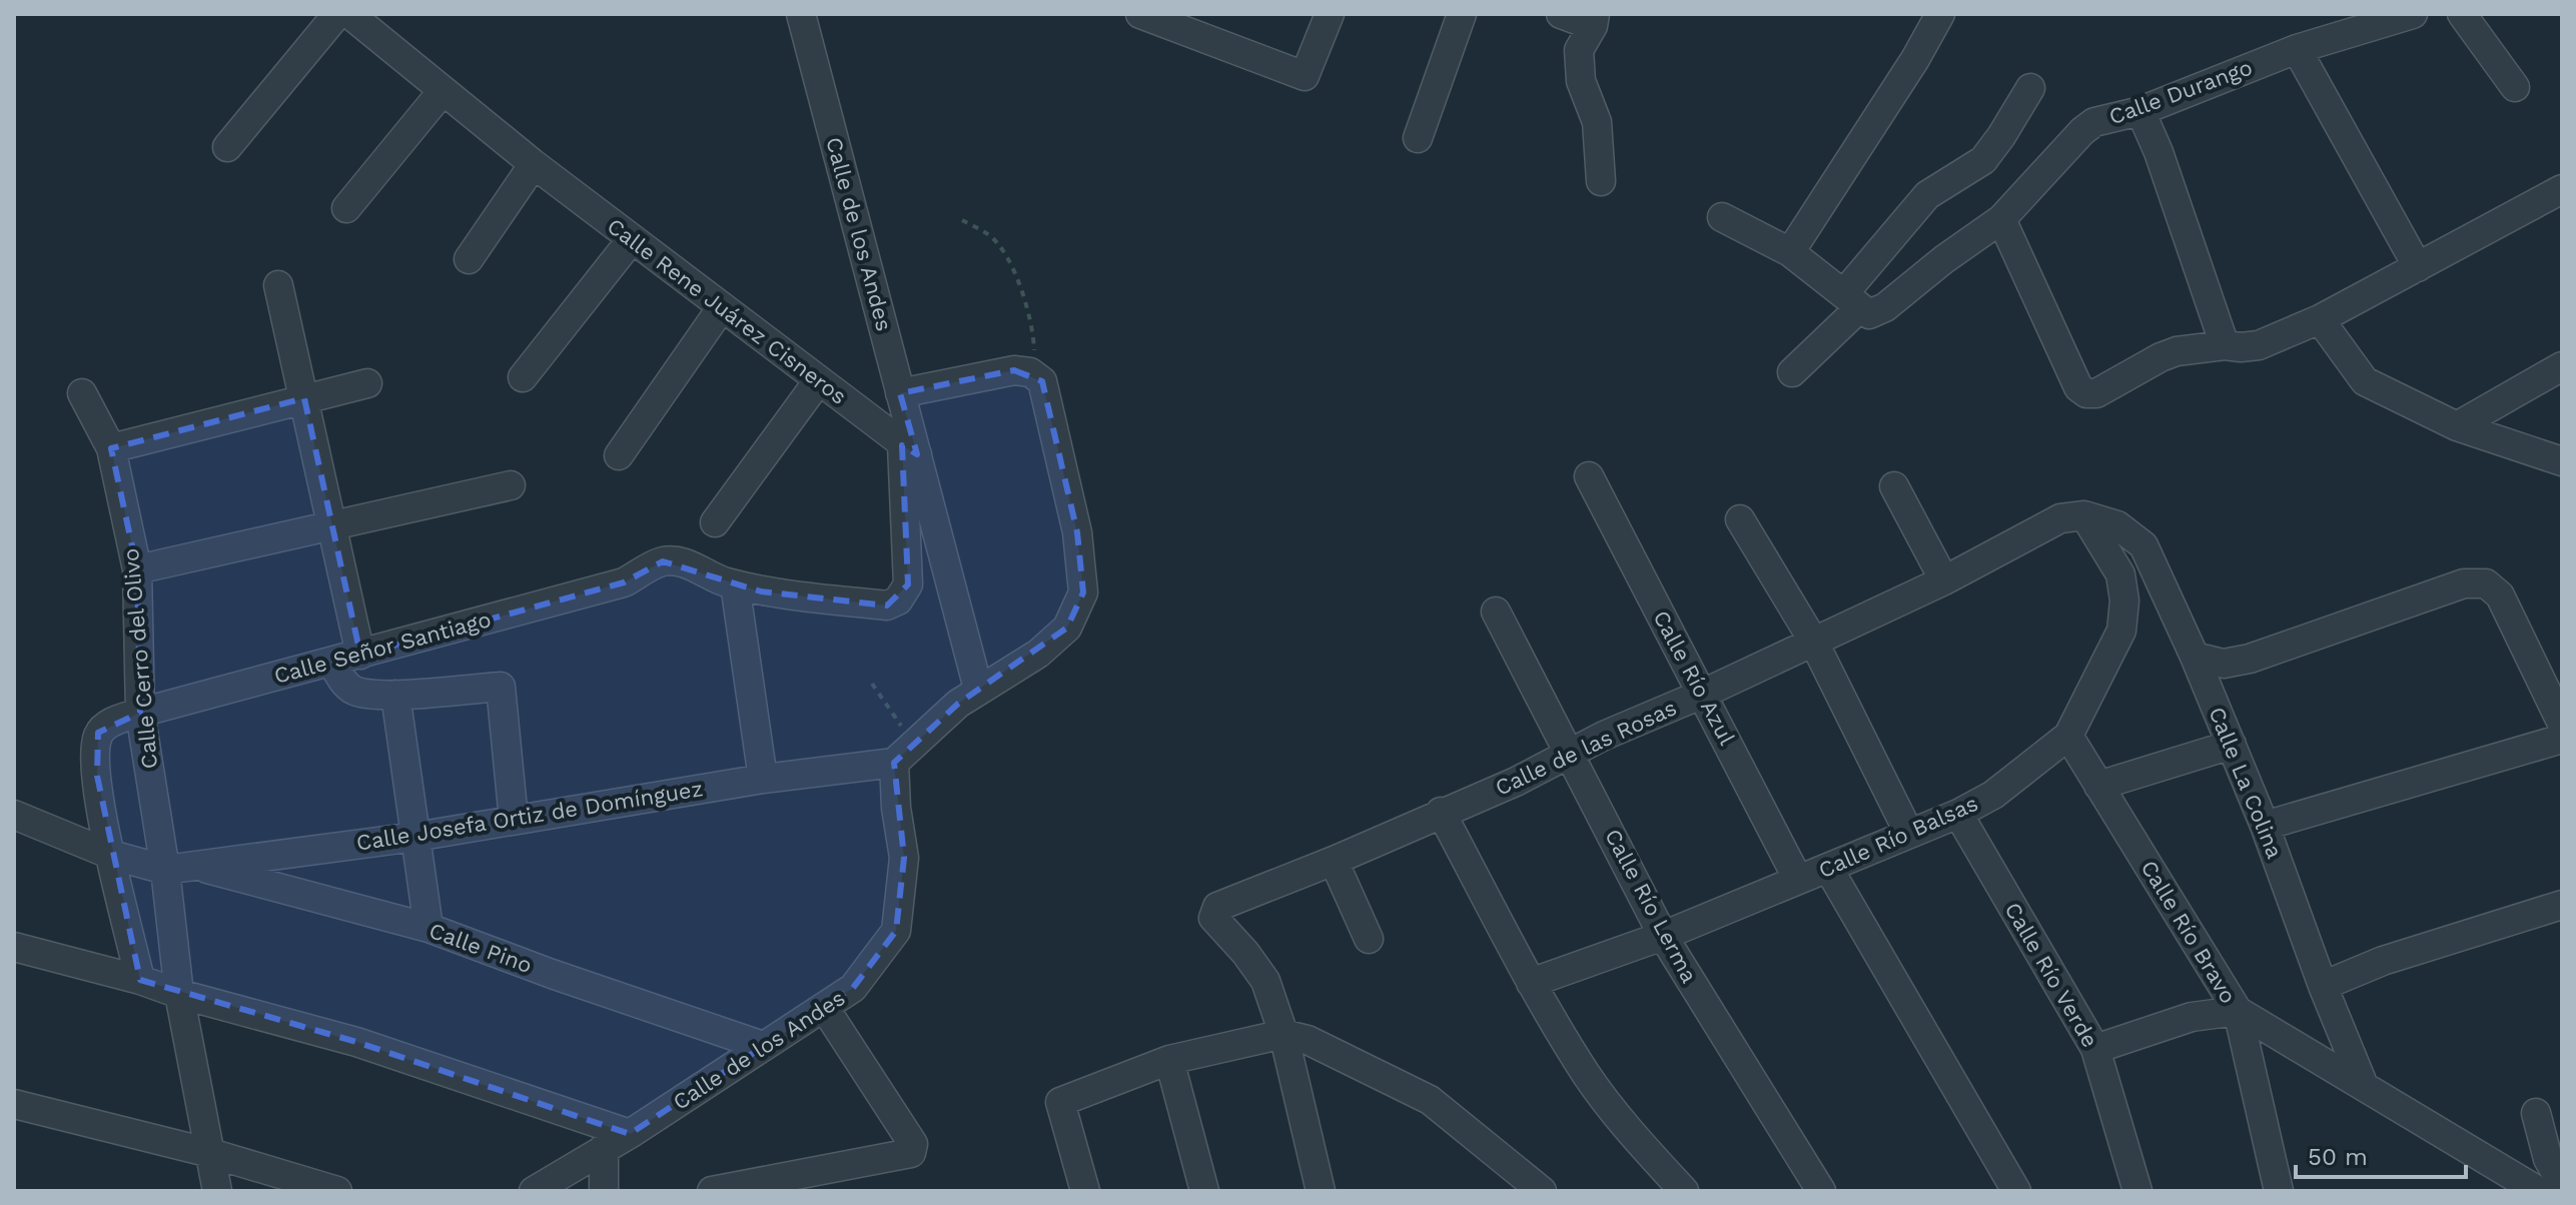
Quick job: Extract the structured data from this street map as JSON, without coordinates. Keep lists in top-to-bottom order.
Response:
{
  "streets": {
    "street": [
      "Calle Durango",
      "Calle de los Andes",
      "Calle Rene Juárez Cisneros",
      "Calle Señor Santiago",
      "Calle Cerro del Olivo",
      "Calle Río Azul",
      "Calle de las Rosas",
      "Calle La Colina",
      "Calle Josefa Ortiz de Domínguez",
      "Calle Río Balsas",
      "Calle Río Lerma",
      "Calle Río Bravo",
      "Calle Pino",
      "Calle Río Verde"
    ]
  },
  "crossings": [
    ["Calle de los Andes", "Calle Rene Juárez Cisneros"],
    ["Calle de los Andes", "Calle Señor Santiago"],
    ["Calle de los Andes", "Calle Josefa Ortiz de Domínguez"],
    ["Calle de los Andes", "Calle Pino"],
    ["Calle Rene Juárez Cisneros", "Calle Señor Santiago"],
    ["Calle Señor Santiago", "Calle Cerro del Olivo"],
    ["Calle Cerro del Olivo", "Calle Josefa Ortiz de Domínguez"],
    ["Calle Río Azul", "Calle de las Rosas"],
    ["Calle Río Azul", "Calle Río Balsas"],
    ["Calle de las Rosas", "Calle La Colina"],
    ["Calle de las Rosas", "Calle Río Balsas"],
    ["Calle de las Rosas", "Calle Río Lerma"],
    ["Calle La Colina", "Calle Río Balsas"],
    ["Calle Josefa Ortiz de Domínguez", "Calle Pino"],
    ["Calle Río Balsas", "Calle Río Lerma"],
    ["Calle Río Balsas", "Calle Río Bravo"],
    ["Calle Río Balsas", "Calle Río Verde"]
  ],
  "scale_bar": "50 m"
}
